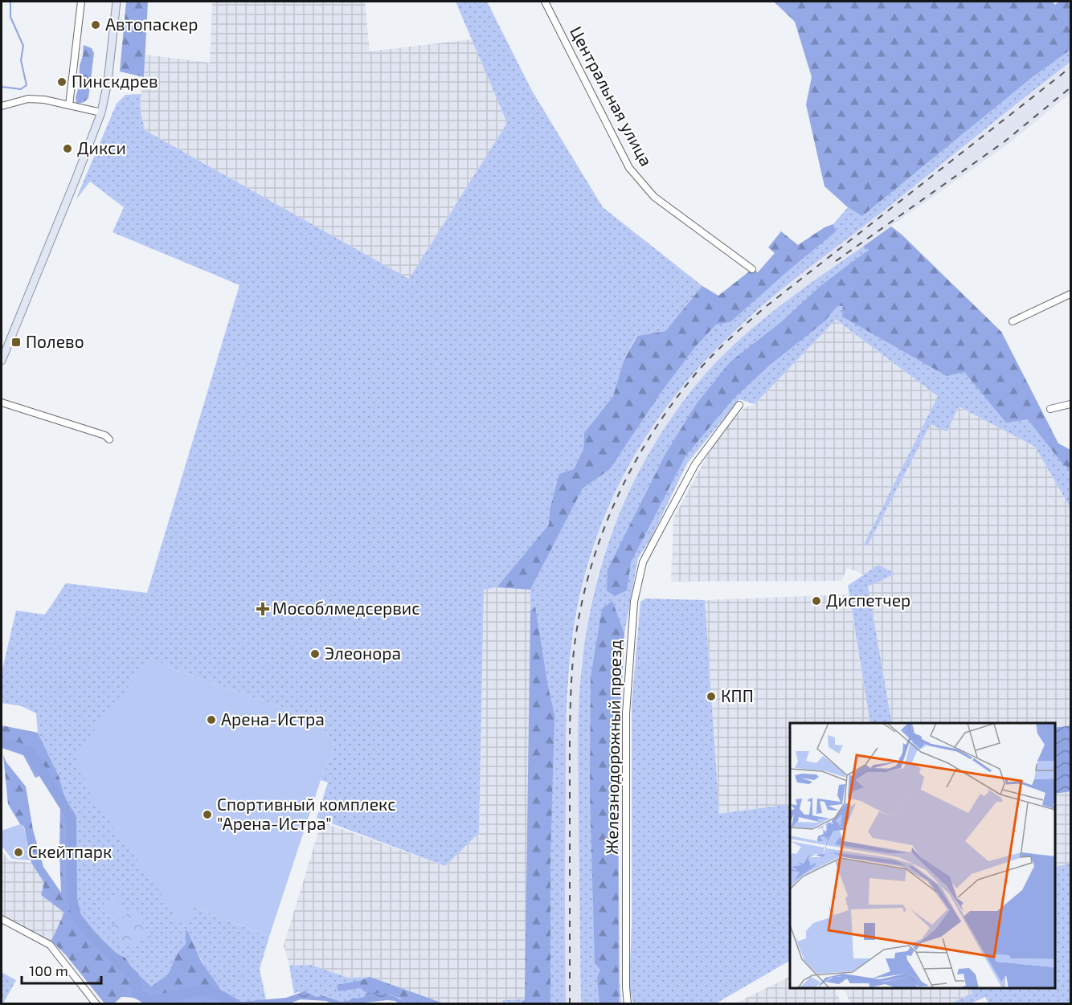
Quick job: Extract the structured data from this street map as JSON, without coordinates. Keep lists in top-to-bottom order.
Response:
{
  "streets": {
    "street": ["Центральная улица", "Железнодорожный проезд"]
  },
  "places": {
    "other": [
      "Автопаскер",
      "Пинскдрев",
      "Дикси",
      "Диспетчер",
      "Элеонора",
      "КПП",
      "Арена-Истра",
      "Спортивный комплекс \"Арена-Истра\"",
      "Скейтпарк"
    ],
    "transit": ["Полево"],
    "health": ["Мособлмедсервис"]
  },
  "scale_bar": "100 m"
}
